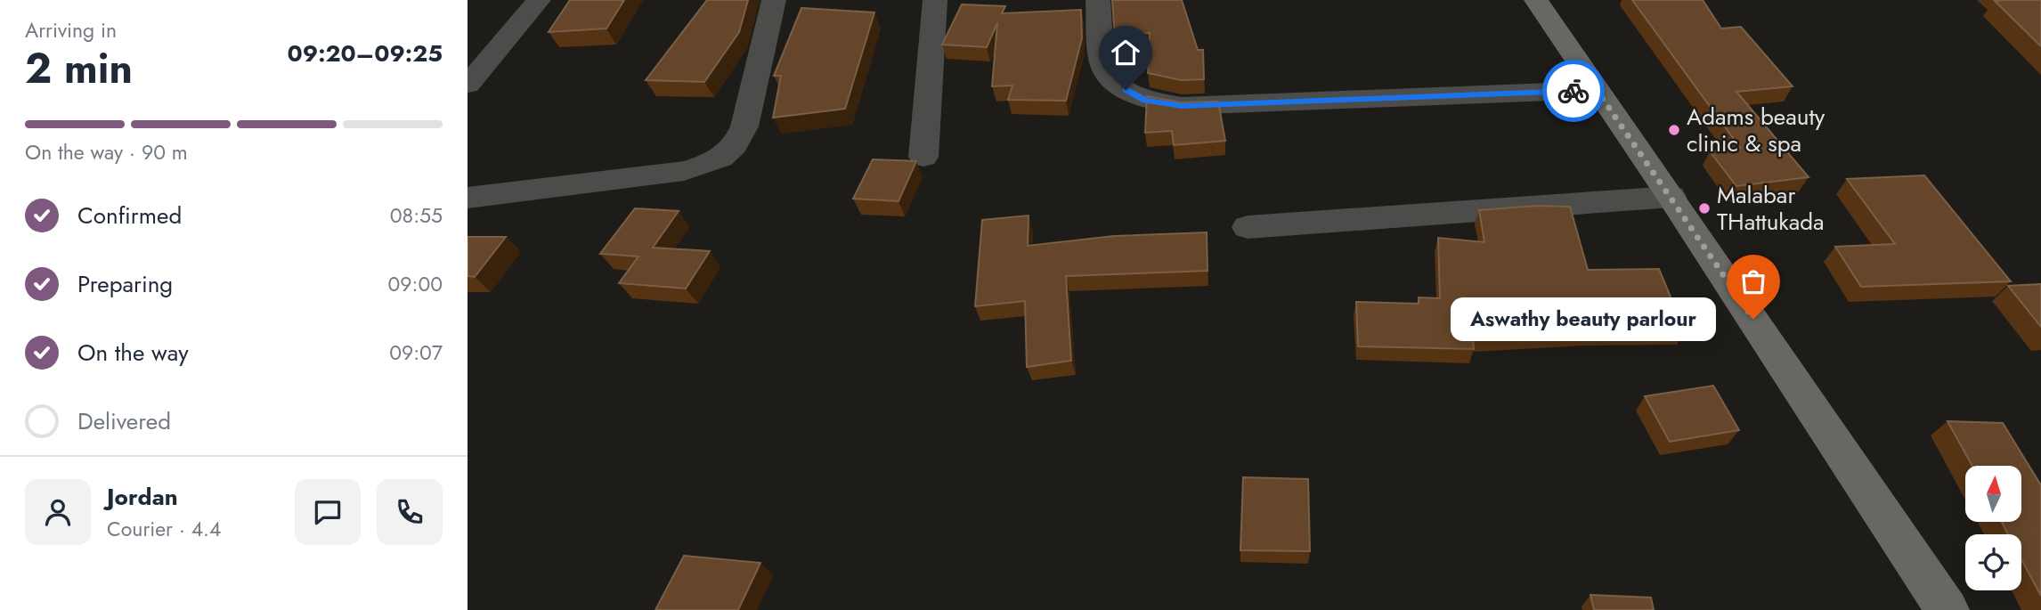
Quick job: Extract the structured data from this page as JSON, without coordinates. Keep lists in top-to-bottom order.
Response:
{
  "places": ["Adams beauty clinic & spa", "Malabar THattukada", "Aswathy beauty parlour"],
  "north": "top",
  "page": {
    "heading": ["2 min", "Arriving in", "09:20–09:25"],
    "panel": ["Jordan", "Courier · 4.4"],
    "bar": "On the way · 90 m",
    "list": [
      ["Confirmed", "08:55"],
      ["Preparing", "09:00"],
      ["On the way", "09:07"],
      "Delivered"
    ],
    "bubble": "Aswathy beauty parlour"
  }
}
